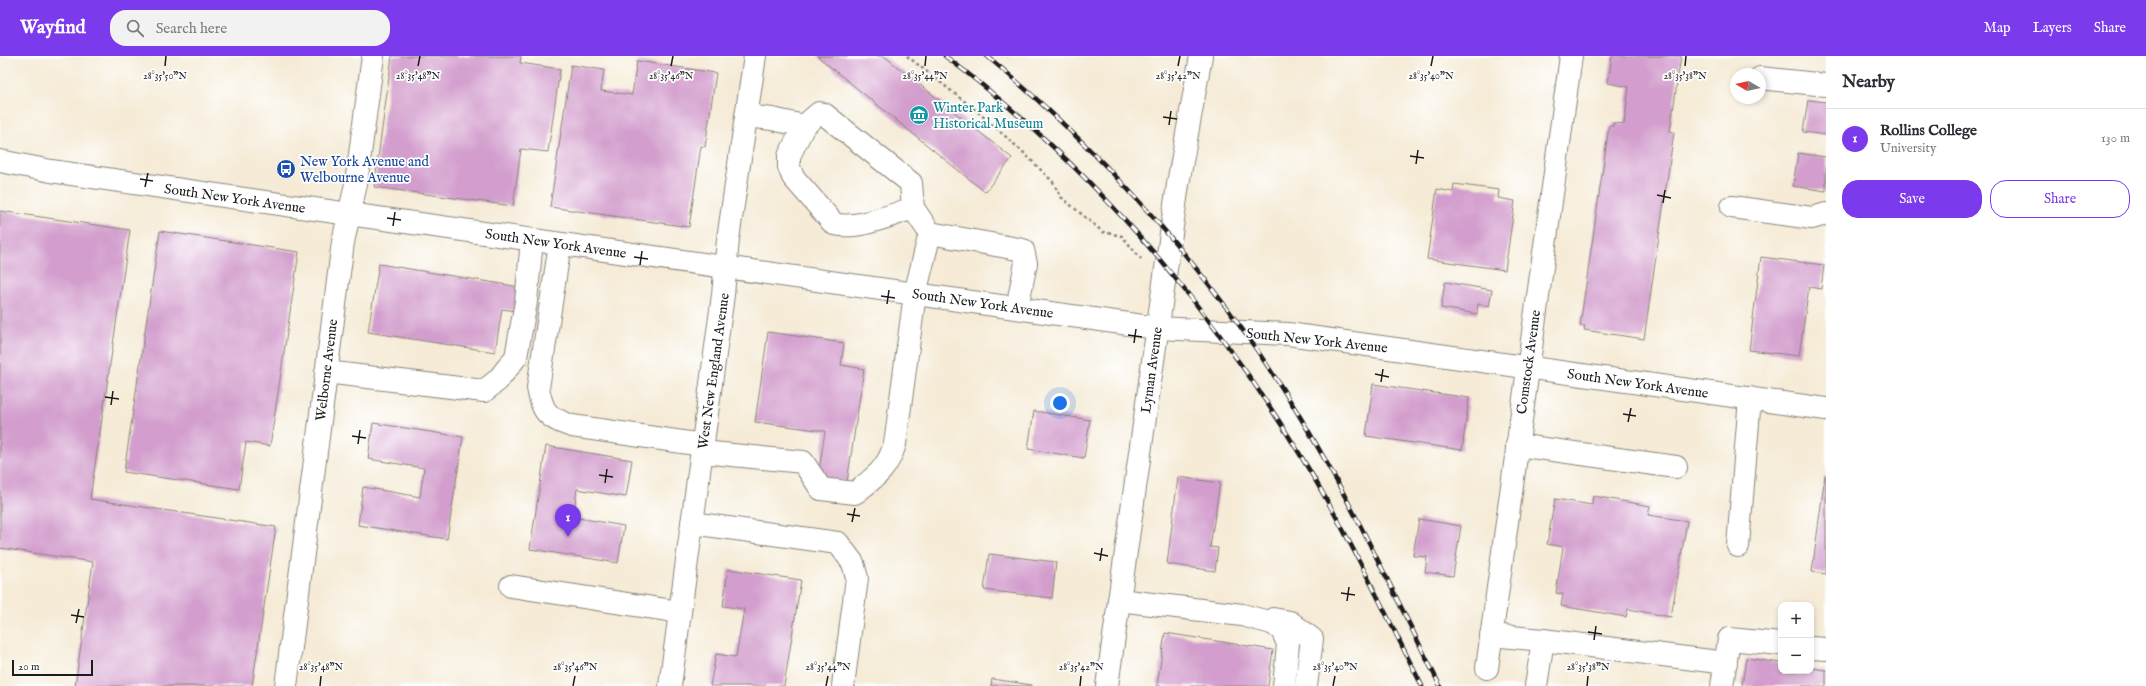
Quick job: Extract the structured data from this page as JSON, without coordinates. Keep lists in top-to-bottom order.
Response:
{
  "streets": {
    "street": [
      "South New York Avenue",
      "Comstock Avenue",
      "Welborne Avenue",
      "Lyman Avenue",
      "West New England Avenue"
    ]
  },
  "crossings": [
    ["South New York Avenue", "Comstock Avenue"],
    ["South New York Avenue", "Welborne Avenue"],
    ["South New York Avenue", "Lyman Avenue"],
    ["South New York Avenue", "West New England Avenue"]
  ],
  "places": {
    "museum": ["Winter Park Historical Museum"],
    "bus stop": ["New York Avenue and Welbourne Avenue"]
  },
  "scale_bar": "20 m",
  "north": "left",
  "page": {
    "header": "Wayfind",
    "search": "Search here",
    "nav": ["Map", "Layers", "Share"],
    "heading": "Nearby",
    "list": [
      {
        "mark": "1",
        "name": "Rollins College",
        "note": "University",
        "value": "130 m"
      }
    ],
    "buttons": ["Save", "Share"],
    "pins": "1",
    "map_buttons": ["+", "−"],
    "scale": "20 m"
  },
  "coordinates": [
    "28°35'50\"N",
    "28°35'48\"N",
    "28°35'46\"N",
    "28°35'44\"N",
    "28°35'42\"N",
    "28°35'40\"N",
    "28°35'38\"N"
  ]
}
